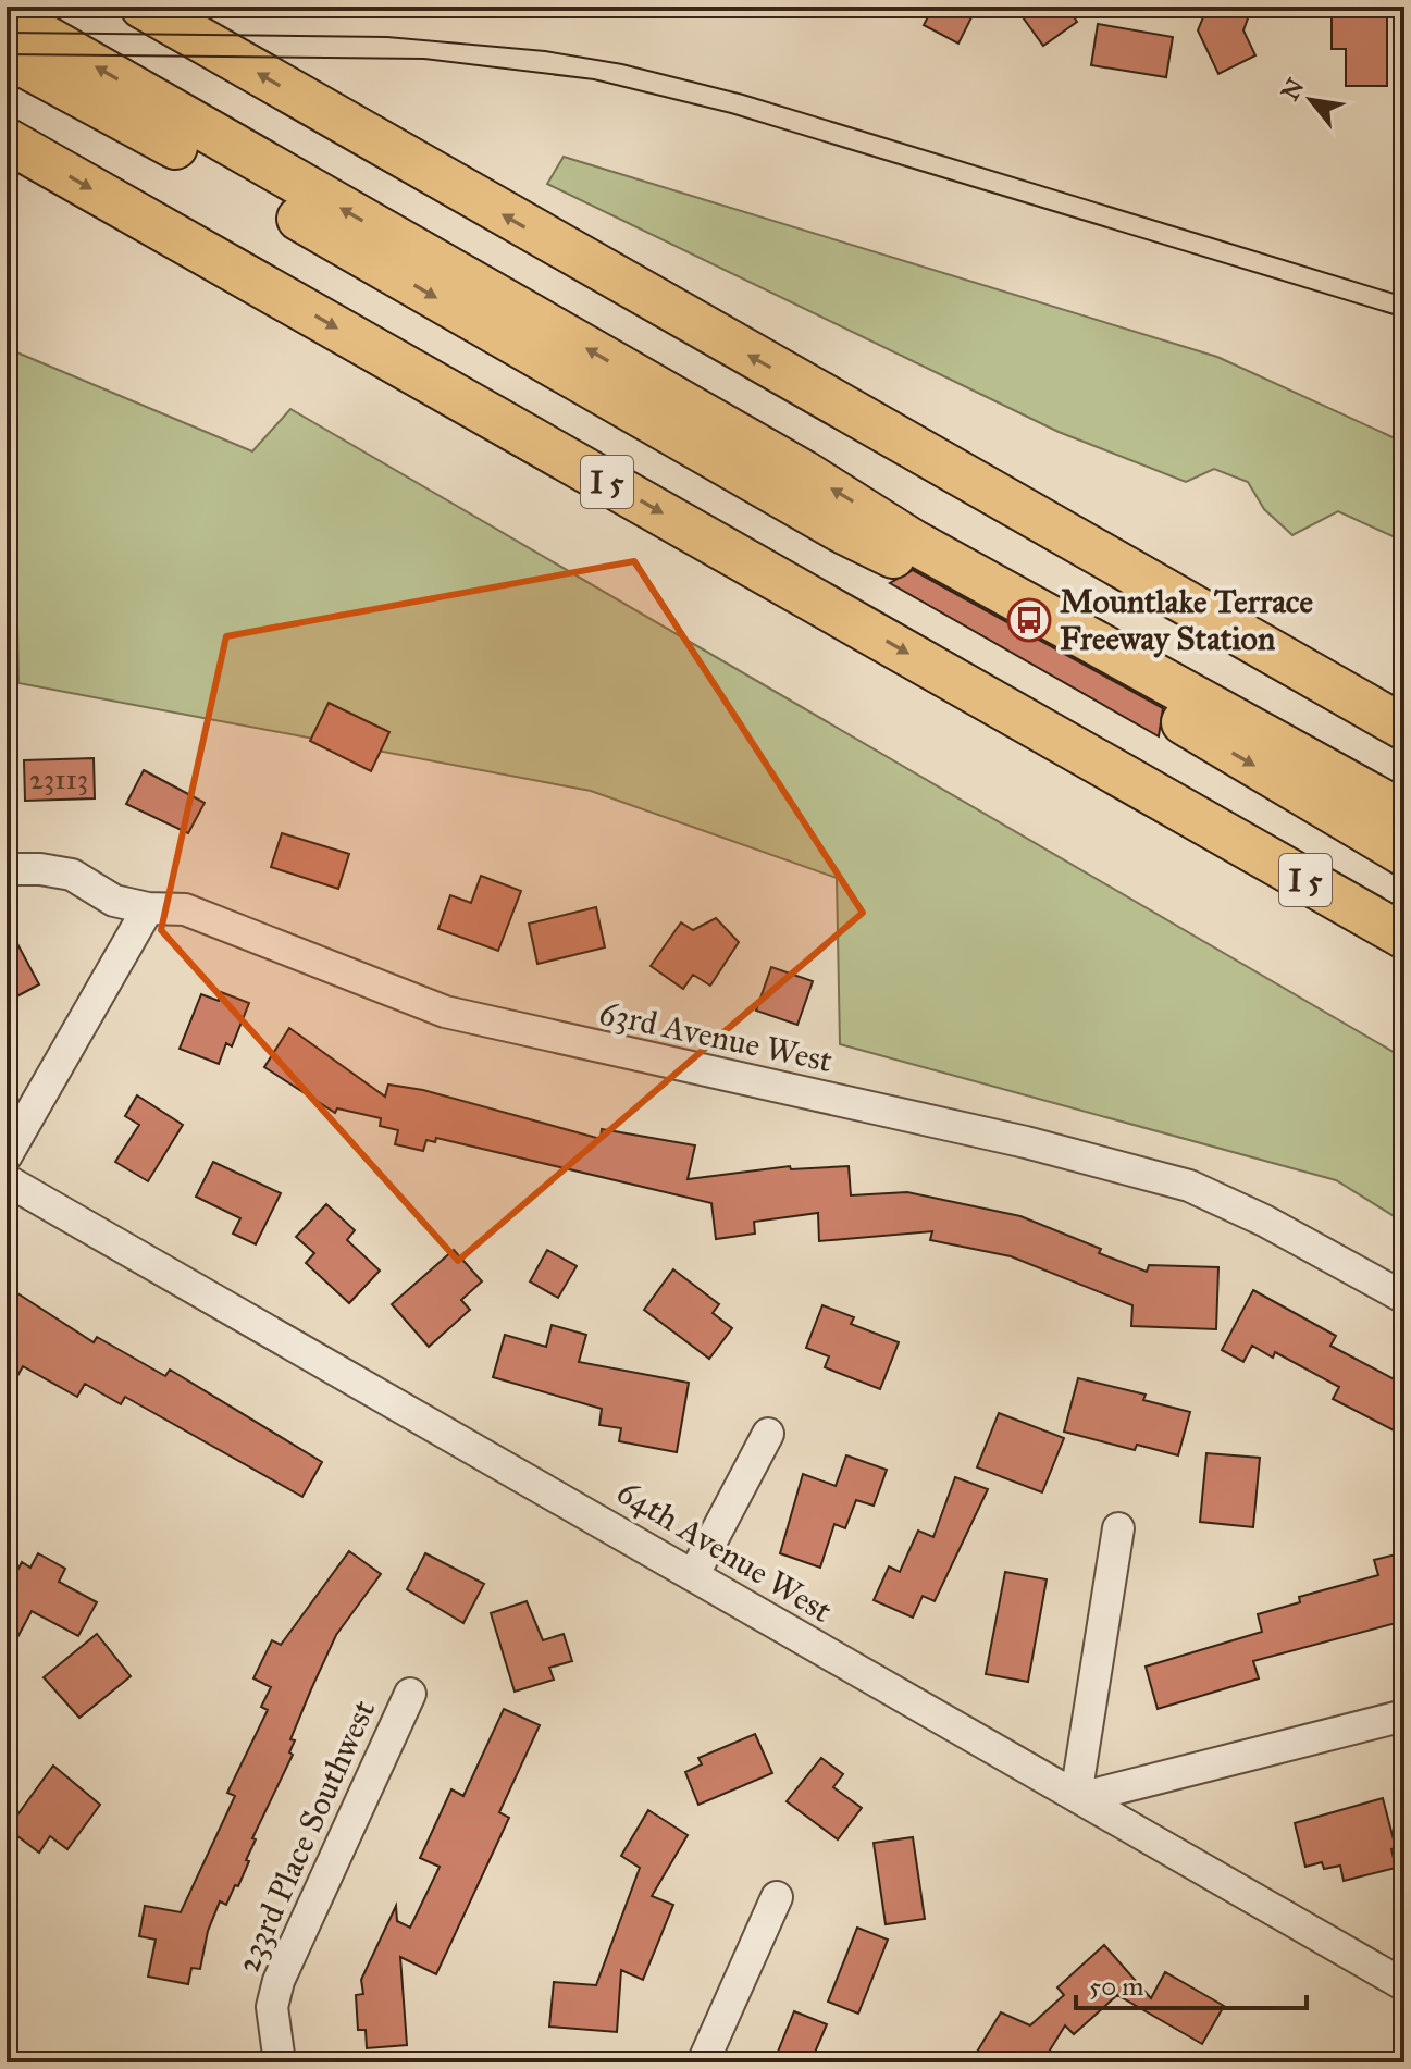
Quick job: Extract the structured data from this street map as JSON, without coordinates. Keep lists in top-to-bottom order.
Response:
{
  "streets": {
    "highway": ["I 5"],
    "street": ["63rd Avenue West", "64th Avenue West", "233rd Place Southwest"]
  },
  "places": {
    "bus stop": ["Mountlake Terrace Freeway Station"]
  },
  "house_numbers": ["23113"],
  "scale_bar": "50 m",
  "north": "top left"
}
